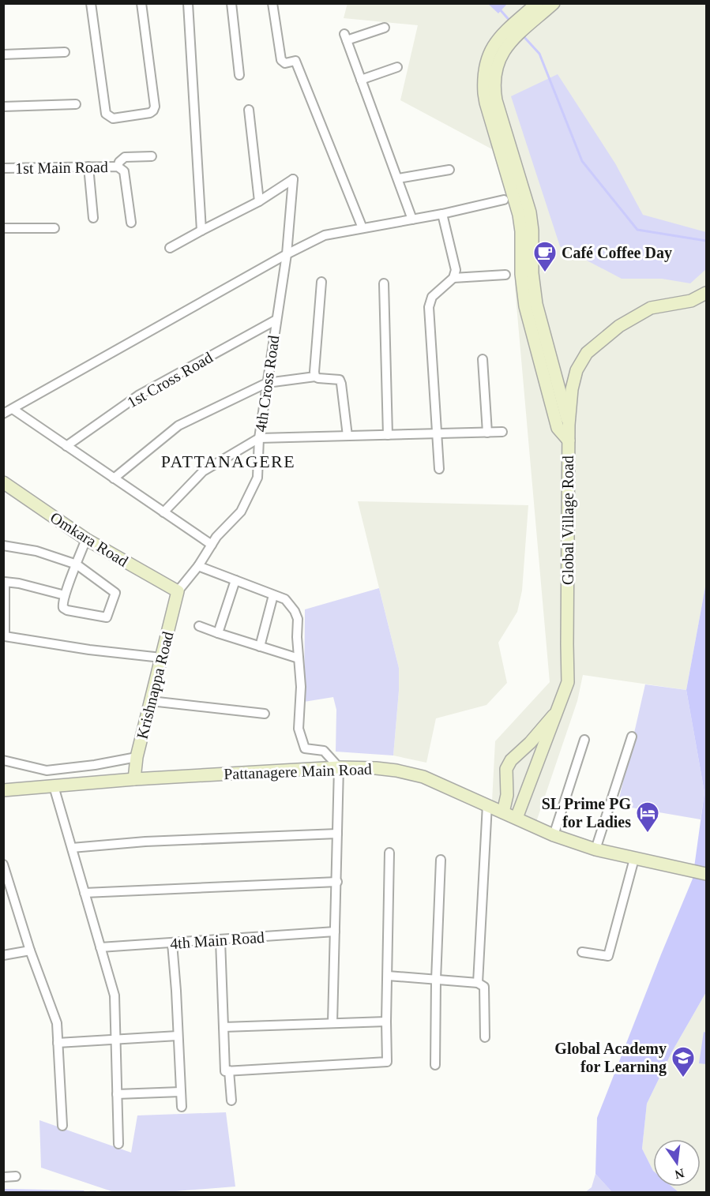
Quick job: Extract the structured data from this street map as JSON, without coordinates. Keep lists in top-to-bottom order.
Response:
{
  "streets": {
    "street": [
      "1st Main Road",
      "1st Cross Road",
      "4th Cross Road",
      "Global Village Road",
      "Omkara Road",
      "Krishnappa Road",
      "Pattanagere Main Road",
      "4th Main Road"
    ]
  },
  "crossings": [
    ["1st Cross Road", "4th Cross Road"],
    ["4th Cross Road", "Omkara Road"],
    ["4th Cross Road", "Krishnappa Road"],
    ["Global Village Road", "Pattanagere Main Road"],
    ["Omkara Road", "Krishnappa Road"],
    ["Krishnappa Road", "Pattanagere Main Road"]
  ],
  "districts": ["PATTANAGERE"],
  "places": {
    "cafe": ["Café Coffee Day"],
    "hotel": ["SL Prime PG for Ladies"],
    "school or university": ["Global Academy for Learning"]
  },
  "north": "bottom"
}
